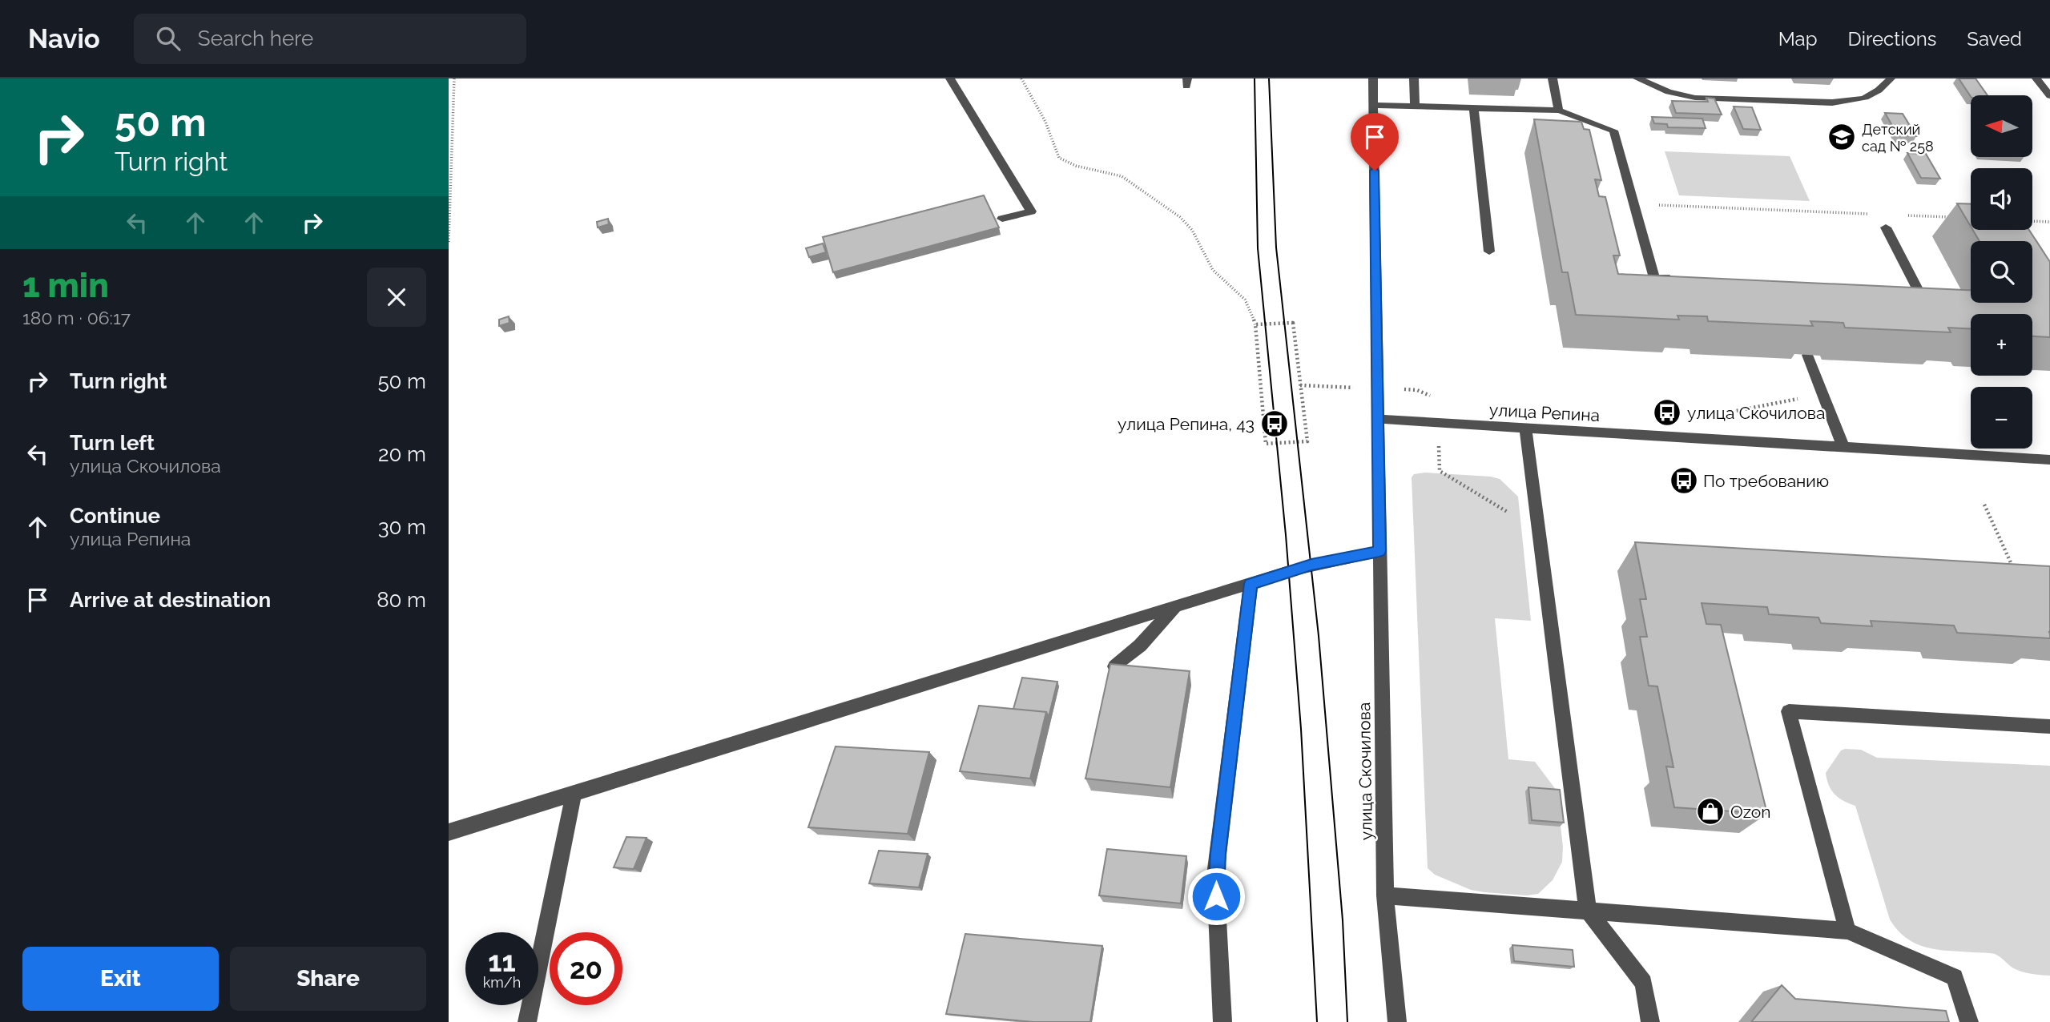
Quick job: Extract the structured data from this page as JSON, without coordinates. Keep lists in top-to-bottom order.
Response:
{
  "streets": {
    "street": ["улица Репина", "улица Скочилова"]
  },
  "crossings": [
    ["улица Репина", "улица Скочилова"]
  ],
  "places": {
    "school or university": ["Детский сад № 258"],
    "bus stop": ["улица Скочилова", "улица Репина, 43", "По требованию"],
    "shop": ["Ozon"]
  },
  "north": "left",
  "page": {
    "header": "Navio",
    "search": "Search here",
    "nav": ["Map", "Directions", "Saved"],
    "turn": ["50 m", "Turn right"],
    "map_buttons": ["+", "−"],
    "heading": ["1 min", "180 m · 06:17"],
    "list": [
      {
        "name": "Turn right",
        "value": "50 m"
      },
      {
        "name": "Turn left",
        "note": "улица Скочилова",
        "value": "20 m"
      },
      {
        "name": "Continue",
        "note": "улица Репина",
        "value": "30 m"
      },
      {
        "name": "Arrive at destination",
        "value": "80 m"
      }
    ],
    "speed": "11 km/h",
    "limit": "20",
    "buttons": ["Exit", "Share"]
  }
}
